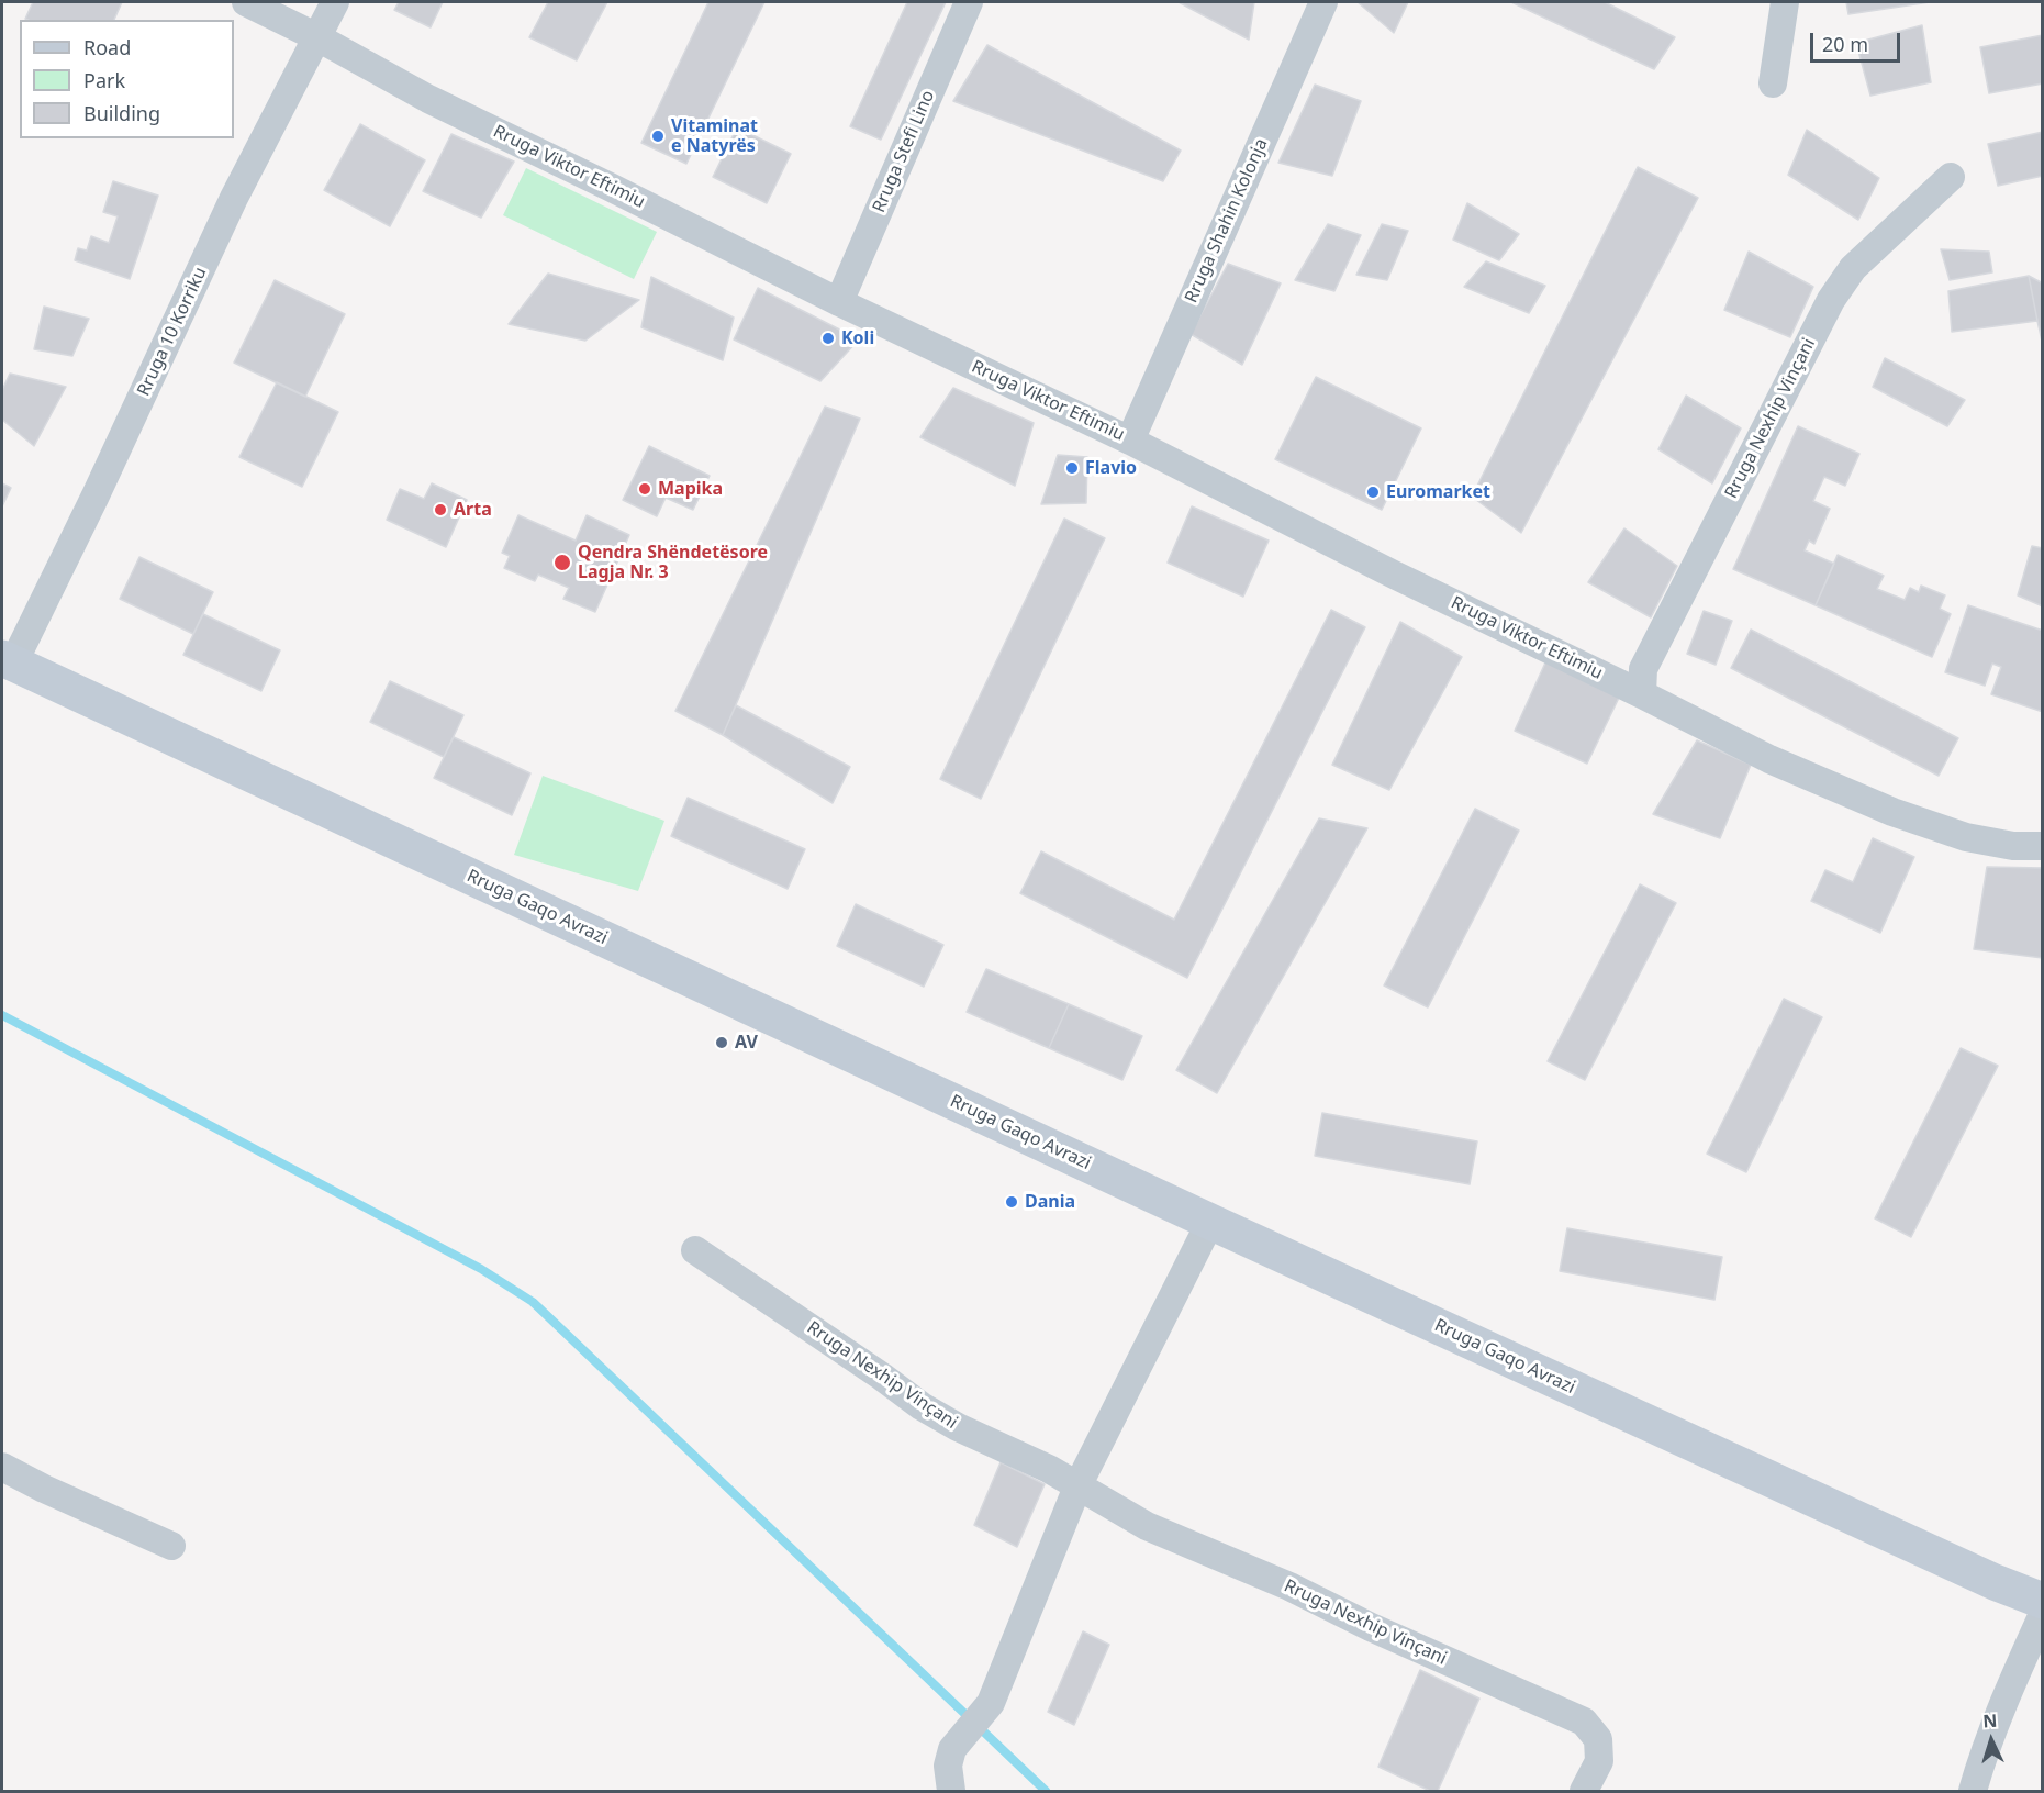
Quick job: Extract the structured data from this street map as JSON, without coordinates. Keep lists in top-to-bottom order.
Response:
{
  "streets": {
    "main road": ["Rruga Gaqo Avrazi"],
    "street": [
      "Rruga Stefi Lino",
      "Rruga Viktor Eftimiu",
      "Rruga Shahin Kolonja",
      "Rruga 10 Korriku",
      "Rruga Nexhip Vinçani"
    ]
  },
  "crossings": [
    ["Rruga Stefi Lino", "Rruga Viktor Eftimiu"],
    ["Rruga Viktor Eftimiu", "Rruga Shahin Kolonja"],
    ["Rruga Viktor Eftimiu", "Rruga 10 Korriku"],
    ["Rruga Viktor Eftimiu", "Rruga Nexhip Vinçani"],
    ["Rruga 10 Korriku", "Rruga Gaqo Avrazi"]
  ],
  "places": [
    "Vitaminat e Natyrës",
    "Koli",
    "Flavio",
    "Mapika",
    "Euromarket",
    "Arta",
    "Qendra Shëndetësore Lagja Nr. 3",
    "AV",
    "Dania"
  ],
  "legend": ["Road", "Park", "Building"],
  "scale_bar": "20 m",
  "north": "top"
}
